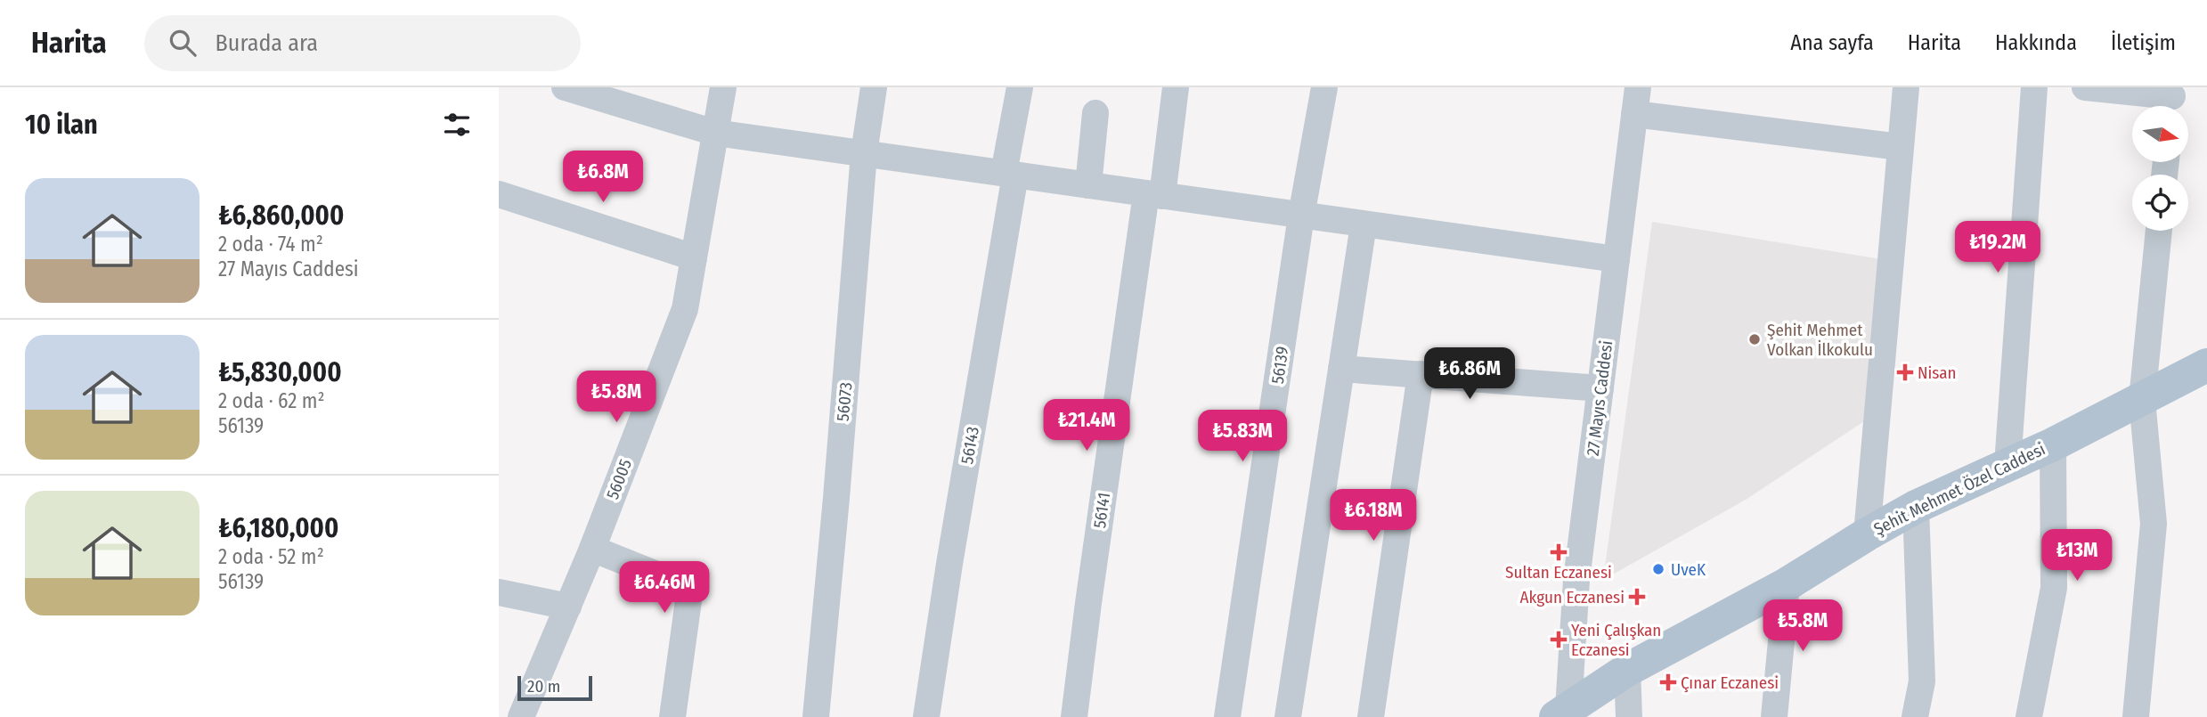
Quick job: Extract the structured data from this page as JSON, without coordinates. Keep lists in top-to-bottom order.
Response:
{
  "streets": {
    "main road": ["Şehit Mehmet Özel Caddesi"],
    "street": [
      "56139",
      "27 Mayıs Caddesi",
      "56073",
      "56143",
      "56005",
      "56141"
    ]
  },
  "crossings": [
    ["27 Mayıs Caddesi", "Şehit Mehmet Özel Caddesi"]
  ],
  "places": {
    "other": ["Şehit Mehmet Volkan İlkokulu", "UveK"],
    "health": [
      "Nisan",
      "Sultan Eczanesi",
      "Akgun Eczanesi",
      "Yeni Çalışkan Eczanesi",
      "Çınar Eczanesi"
    ]
  },
  "scale_bar": "20 m",
  "north": "right",
  "page": {
    "header": "Harita",
    "search": "Burada ara",
    "nav": [
      "Ana sayfa",
      "Harita",
      "Hakkında",
      "İletişim"
    ],
    "heading": "10 ilan",
    "price": [
      "₺6.8M",
      "₺19.2M",
      "₺6.86M",
      "₺5.8M",
      "₺21.4M",
      "₺5.83M",
      "₺6.18M",
      "₺13M",
      "₺6.46M",
      "₺5.8M"
    ],
    "list": [
      {
        "name": "₺6,860,000",
        "note": "2 oda · 74 m² · 27 Mayıs Caddesi"
      },
      {
        "name": "₺5,830,000",
        "note": "2 oda · 62 m² · 56139"
      },
      {
        "name": "₺6,180,000",
        "note": "2 oda · 52 m² · 56139"
      }
    ],
    "scale": "20 m"
  }
}
